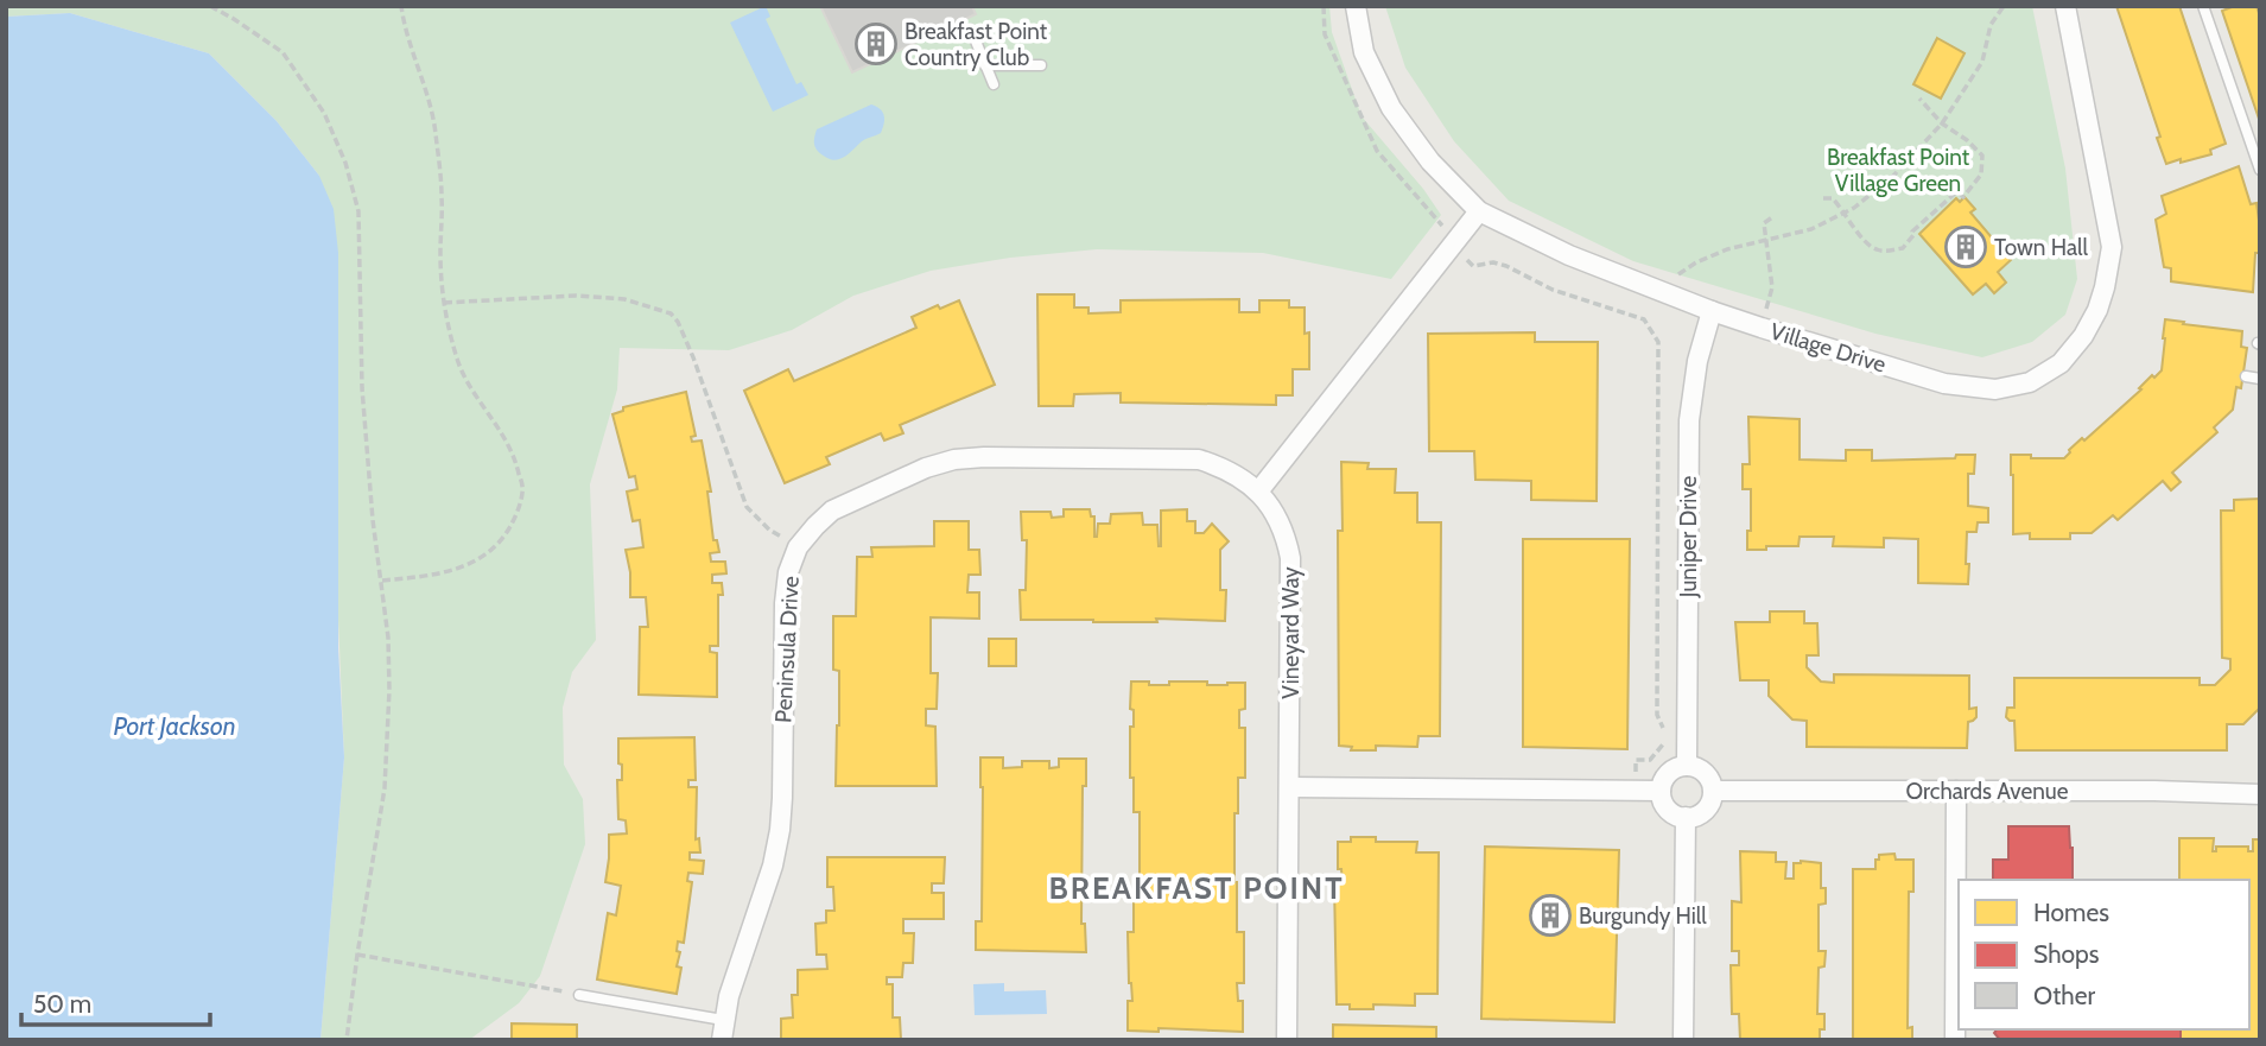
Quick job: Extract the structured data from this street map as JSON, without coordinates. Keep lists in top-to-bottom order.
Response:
{
  "streets": {
    "street": [
      "Village Drive",
      "Juniper Drive",
      "Vineyard Way",
      "Peninsula Drive",
      "Orchards Avenue"
    ]
  },
  "crossings": [
    ["Village Drive", "Juniper Drive"],
    ["Juniper Drive", "Orchards Avenue"],
    ["Vineyard Way", "Peninsula Drive"]
  ],
  "districts": ["BREAKFAST POINT"],
  "water": ["Port Jackson"],
  "parks": ["Breakfast Point Village Green"],
  "places": {
    "building": ["Breakfast Point Country Club", "Town Hall", "Burgundy Hill"]
  },
  "legend": ["Homes", "Shops", "Other"],
  "scale_bar": "50 m"
}
